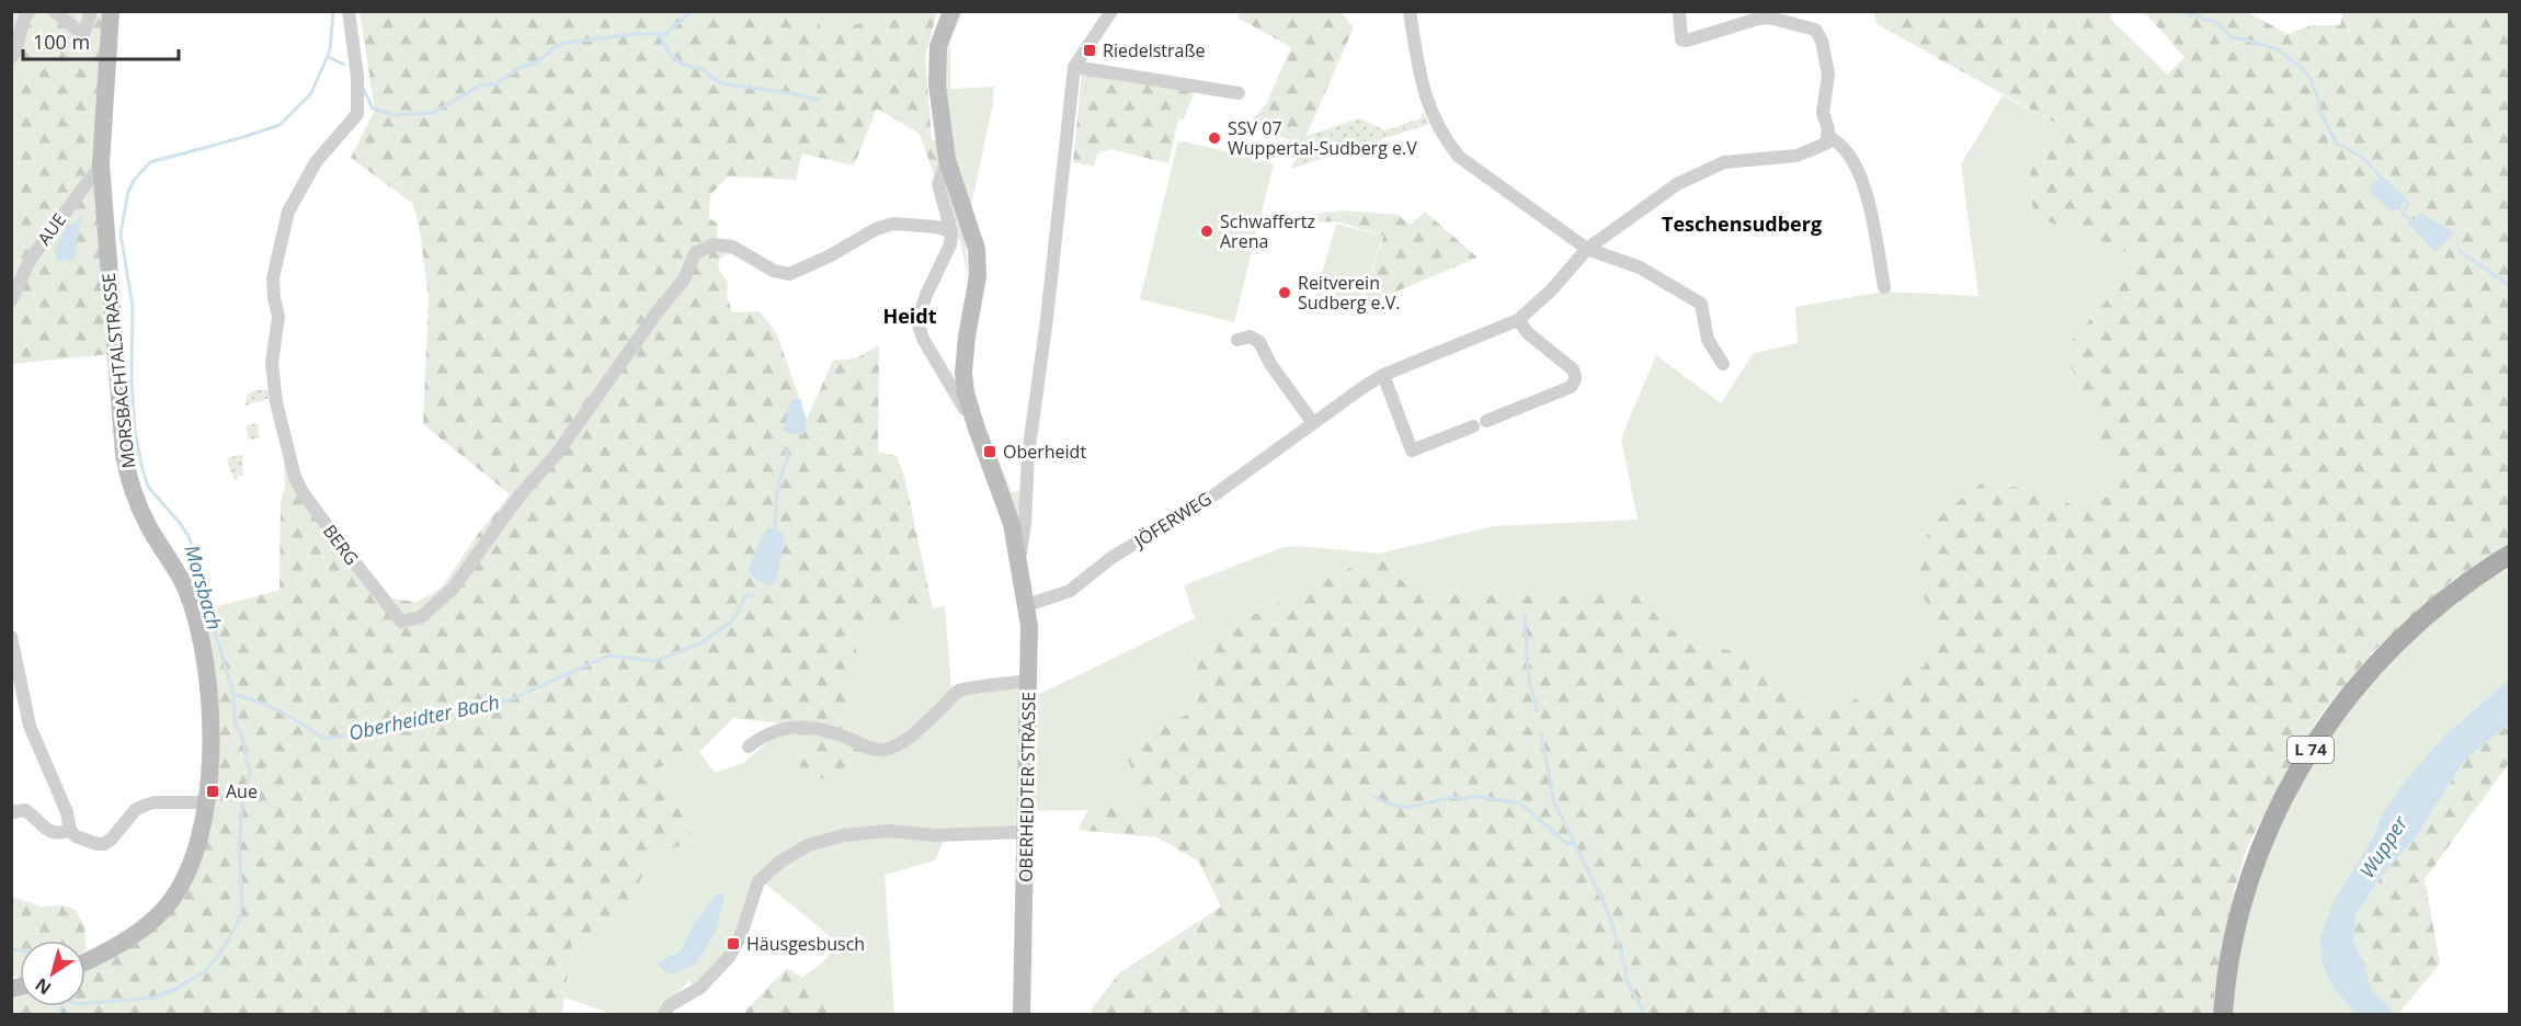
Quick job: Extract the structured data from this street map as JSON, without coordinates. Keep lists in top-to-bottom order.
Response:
{
  "streets": {
    "main road": ["MORSBACHTALSTRASSE", "L 74", "OBERHEIDTER STRASSE"],
    "street": ["AUE", "JÖFERWEG", "BERG"]
  },
  "crossings": [
    ["AUE", "MORSBACHTALSTRASSE"],
    ["JÖFERWEG", "OBERHEIDTER STRASSE"]
  ],
  "districts": ["Teschensudberg", "Heidt"],
  "water": ["Morsbach", "Oberheidter Bach", "Wupper"],
  "places": {
    "transit": [
      "Riedelstraße",
      "Oberheidt",
      "Aue",
      "Häusgesbusch"
    ],
    "other": ["SSV 07 Wuppertal-Sudberg e.V", "Schwaffertz Arena", "Reitverein Sudberg e.V."]
  },
  "scale_bar": "100 m",
  "north": "bottom left"
}
